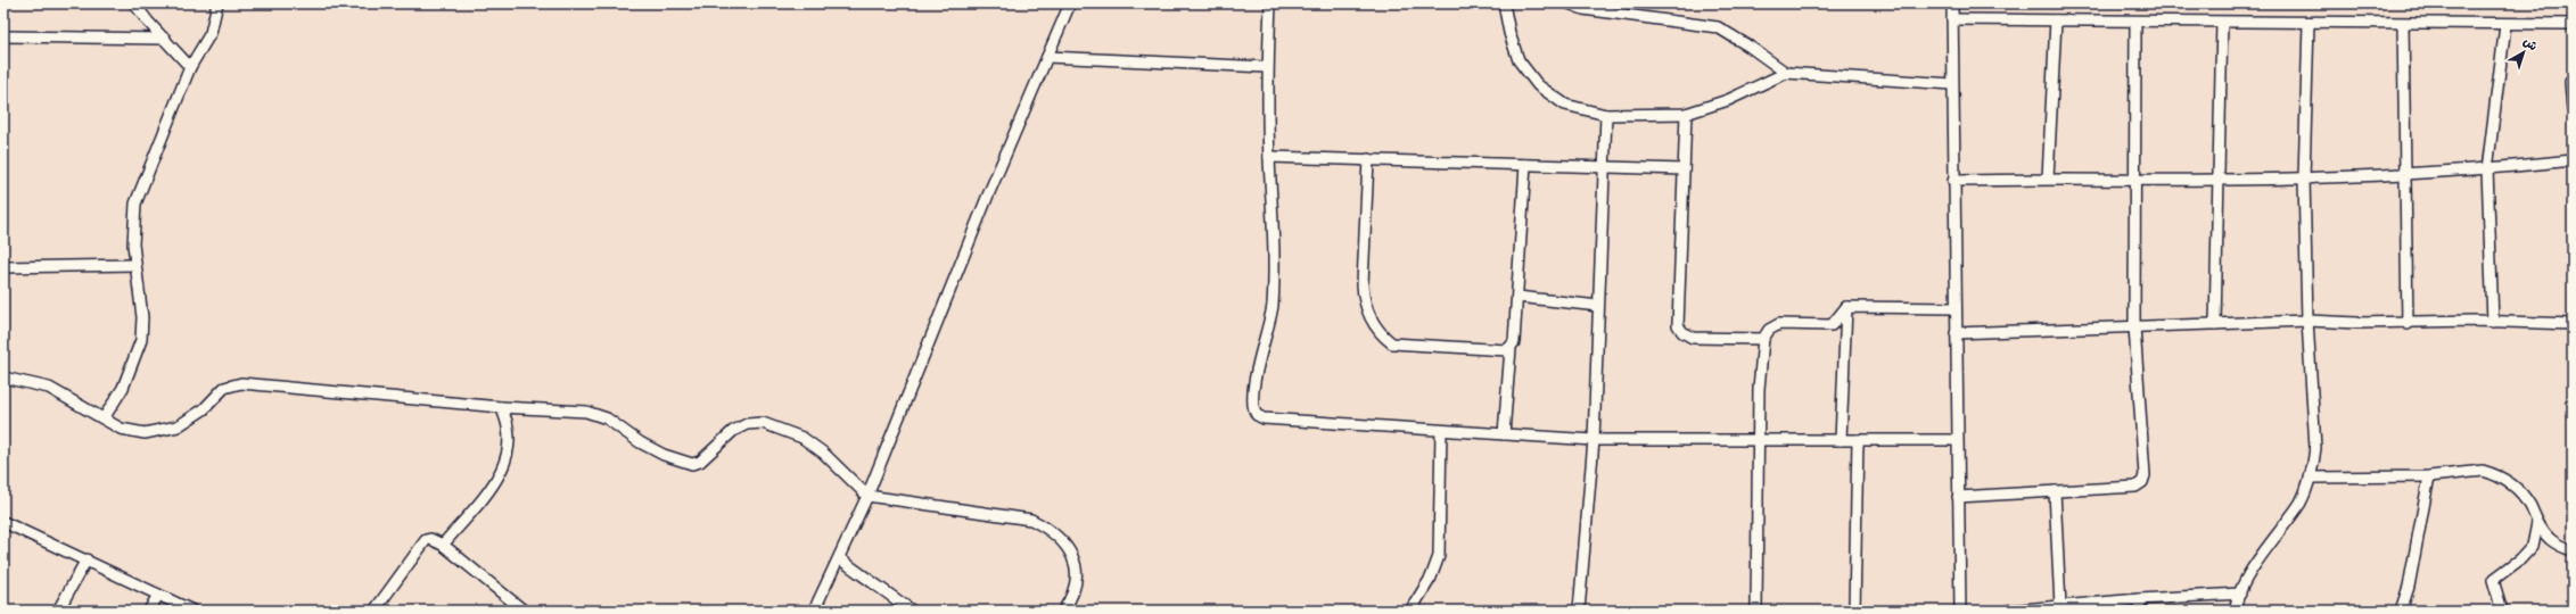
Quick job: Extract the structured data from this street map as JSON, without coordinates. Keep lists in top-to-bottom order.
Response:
{
  "north": "top right"
}
